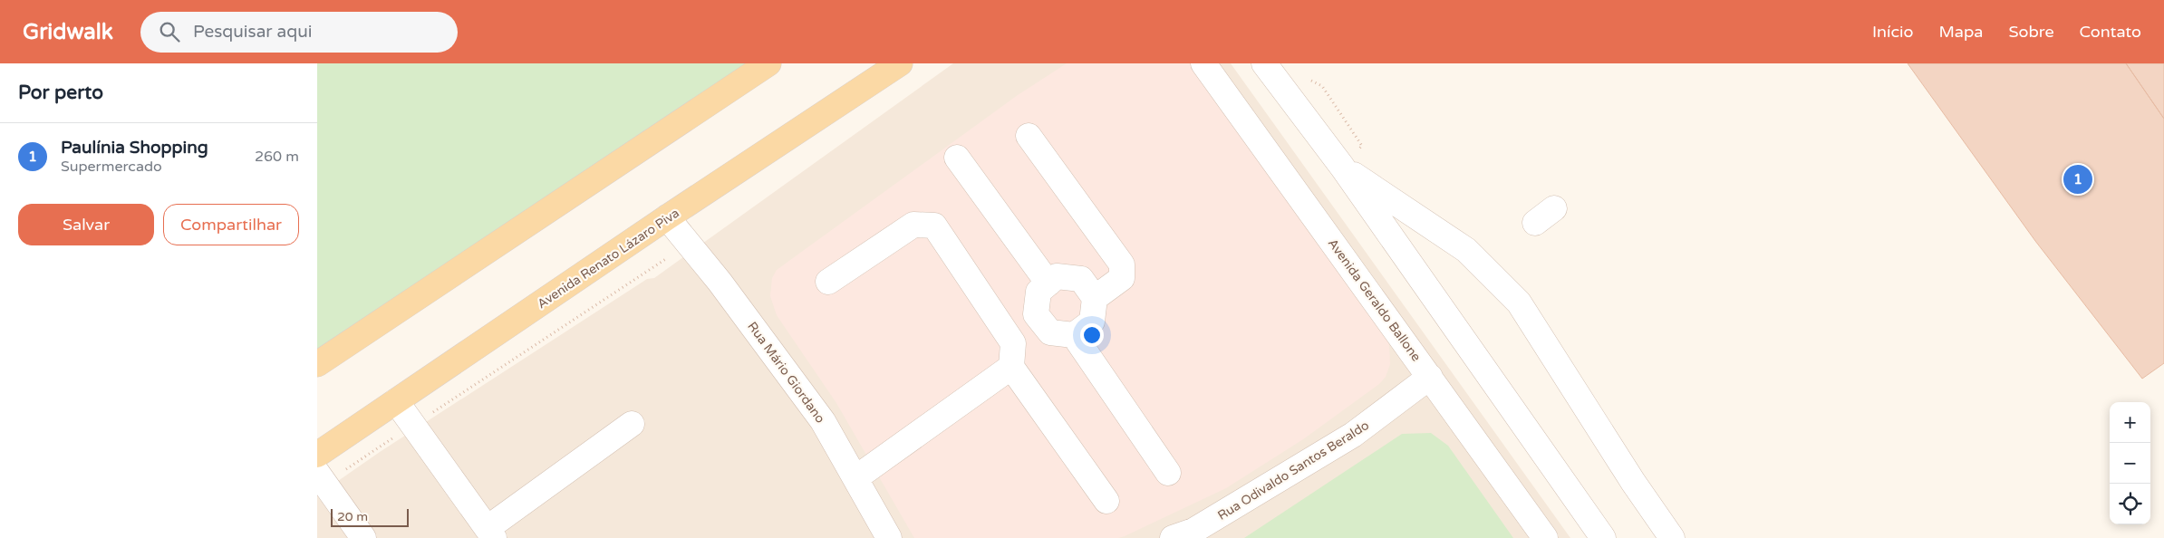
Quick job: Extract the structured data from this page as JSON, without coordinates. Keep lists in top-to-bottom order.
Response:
{
  "streets": {
    "main road": ["Avenida Renato Lázaro Piva"],
    "street": ["Avenida Geraldo Ballone", "Rua Mário Giordano", "Rua Odivaldo Santos Beraldo"]
  },
  "crossings": [
    ["Avenida Renato Lázaro Piva", "Rua Mário Giordano"],
    ["Avenida Geraldo Ballone", "Rua Odivaldo Santos Beraldo"]
  ],
  "scale_bar": "20 m",
  "page": {
    "header": "Gridwalk",
    "search": "Pesquisar aqui",
    "nav": [
      "Início",
      "Mapa",
      "Sobre",
      "Contato"
    ],
    "heading": "Por perto",
    "list": [
      {
        "mark": "1",
        "name": "Paulínia Shopping",
        "note": "Supermercado",
        "value": "260 m"
      }
    ],
    "pins": "1",
    "buttons": ["Salvar", "Compartilhar"],
    "map_buttons": ["+", "−"],
    "scale": "20 m"
  }
}
